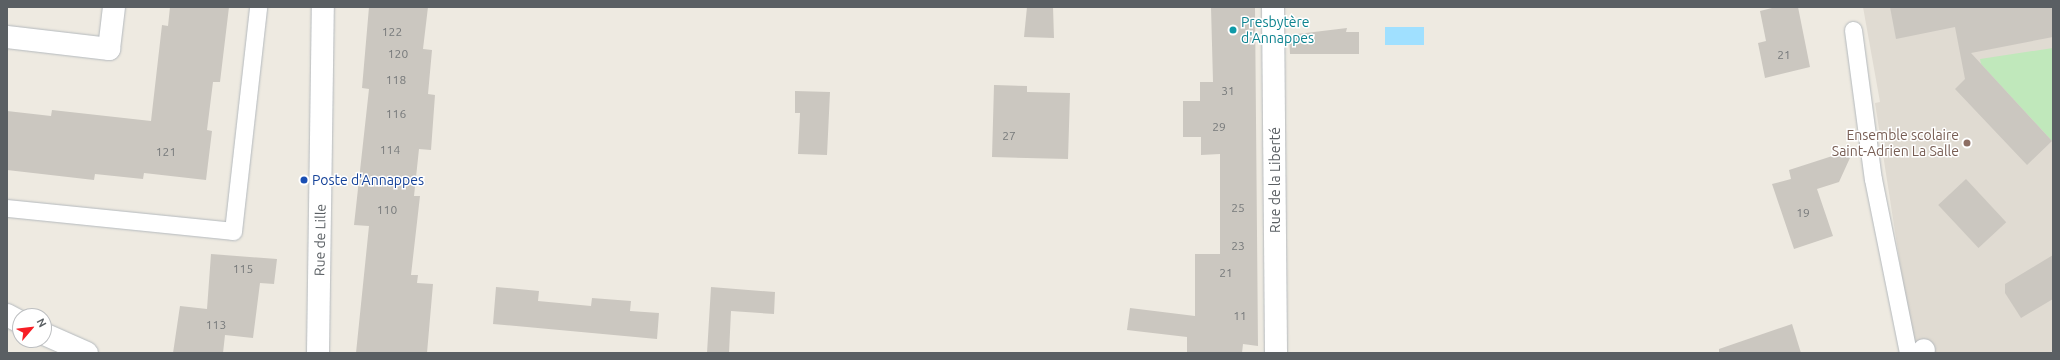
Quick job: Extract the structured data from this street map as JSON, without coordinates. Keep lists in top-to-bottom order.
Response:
{
  "streets": {
    "street": ["Rue de la Liberté", "Rue de Lille"]
  },
  "places": ["Presbytère d'Annappes", "Ensemble scolaire Saint-Adrien La Salle", "Poste d'Annappes"],
  "house_numbers": [
    "122",
    "120",
    "21",
    "118",
    "31",
    "116",
    "29",
    "27",
    "114",
    "121",
    "25",
    "110",
    "19",
    "23",
    "115",
    "21",
    "11",
    "113"
  ],
  "north": "top right"
}
